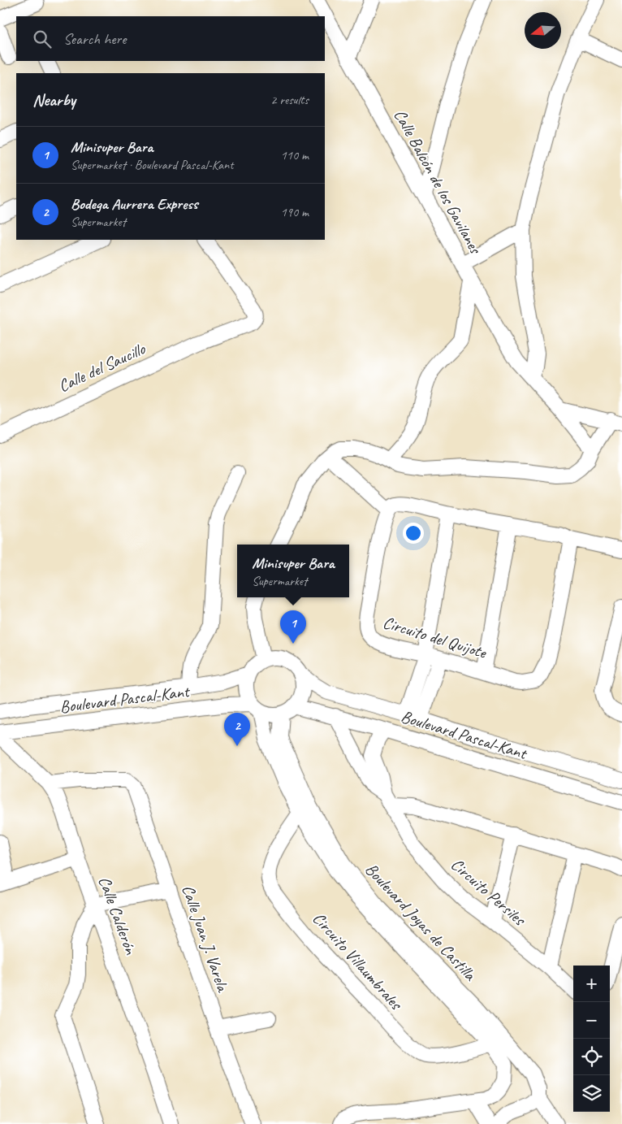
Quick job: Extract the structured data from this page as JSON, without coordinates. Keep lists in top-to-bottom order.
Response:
{
  "streets": {
    "street": [
      "Calle Balcón de los Gavilanes",
      "Calle del Saucillo",
      "Circuito del Quijote",
      "Boulevard Pascal-Kant",
      "Circuito Persiles",
      "Calle Calderón",
      "Boulevard Joyas de Castilla",
      "Calle Juan J. Varela",
      "Circuito Villaumbrales"
    ]
  },
  "crossings": [
    ["Boulevard Pascal-Kant", "Circuito Persiles"],
    ["Boulevard Pascal-Kant", "Boulevard Joyas de Castilla"],
    ["Calle Calderón", "Calle Juan J. Varela"],
    ["Boulevard Joyas de Castilla", "Circuito Villaumbrales"]
  ],
  "north": "left",
  "page": {
    "search": "Search here",
    "heading": ["Nearby", "2 results"],
    "list": [
      {
        "mark": "1",
        "name": "Minisuper Bara",
        "note": "Supermarket · Boulevard Pascal-Kant",
        "value": "110 m"
      },
      {
        "mark": "2",
        "name": "Bodega Aurrera Express",
        "note": "Supermarket",
        "value": "190 m"
      }
    ],
    "popup": ["Minisuper Bara", "Supermarket"],
    "pins": ["1", "2"],
    "map_buttons": ["+", "−"]
  }
}
